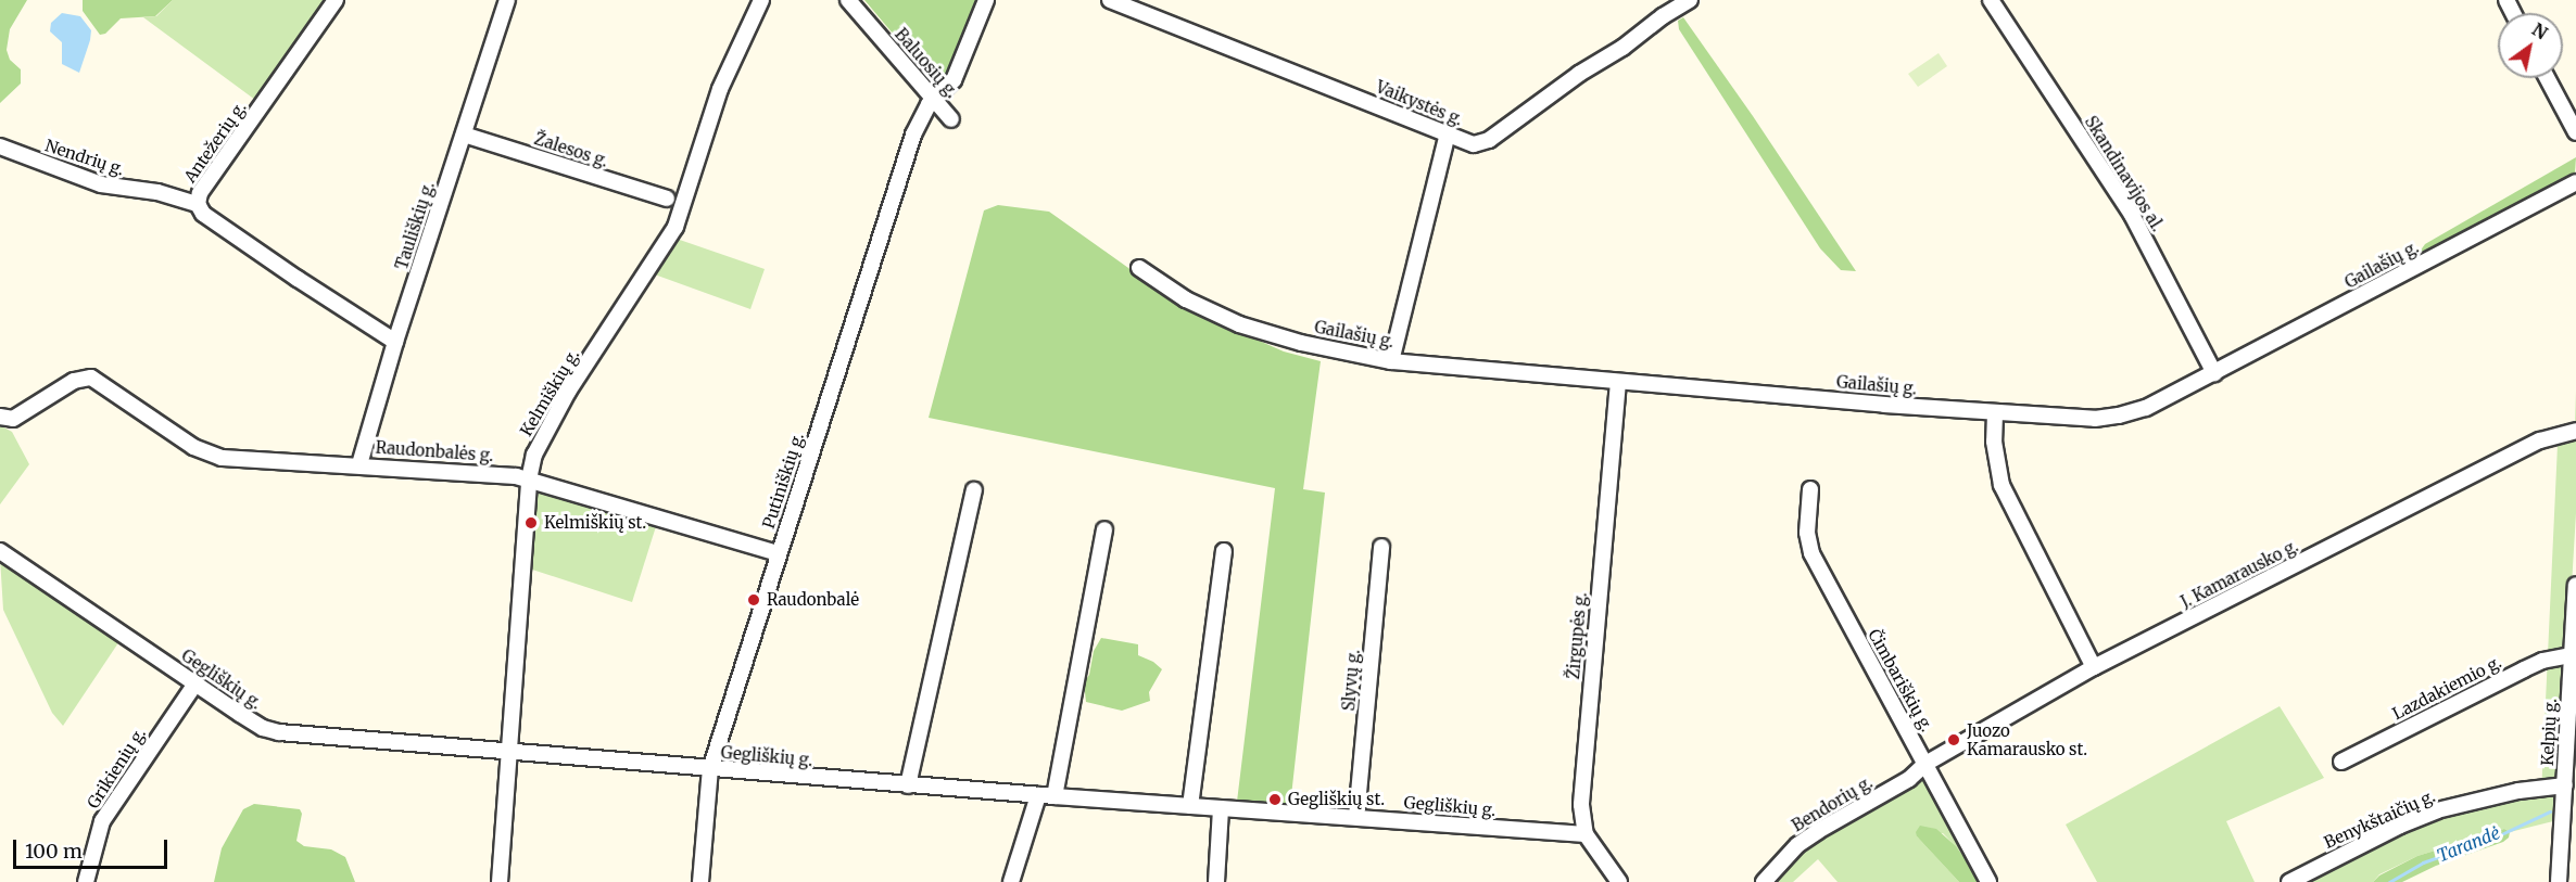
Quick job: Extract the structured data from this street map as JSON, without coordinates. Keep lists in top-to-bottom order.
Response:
{
  "streets": {
    "street": [
      "Baluosių g.",
      "Vaikystės g.",
      "Antežerių g.",
      "Žalesos g.",
      "Nendrių g.",
      "Skandinavijos al.",
      "Tauliškių g.",
      "Gailašių g.",
      "Kelmiškių g.",
      "Raudonbalės g.",
      "Putiniškių g.",
      "J. Kamarausko g.",
      "Žirgupės g.",
      "Gegliškių g.",
      "Slyvų g.",
      "Čimbariškių g.",
      "Lazdakiemio g.",
      "Kelpių g.",
      "Grikienių g.",
      "Bendorių g.",
      "Benykštaičių g."
    ]
  },
  "crossings": [
    ["Baluosių g.", "Putiniškių g."],
    ["Antežerių g.", "Nendrių g."],
    ["Antežerių g.", "Tauliškių g."],
    ["Žalesos g.", "Tauliškių g."],
    ["Skandinavijos al.", "Gailašių g."],
    ["Tauliškių g.", "Raudonbalės g."],
    ["Gailašių g.", "Žirgupės g."],
    ["Kelmiškių g.", "Raudonbalės g."],
    ["Kelmiškių g.", "Gegliškių g."],
    ["Raudonbalės g.", "Putiniškių g."],
    ["Putiniškių g.", "Gegliškių g."],
    ["J. Kamarausko g.", "Čimbariškių g."],
    ["J. Kamarausko g.", "Bendorių g."],
    ["Žirgupės g.", "Gegliškių g."],
    ["Gegliškių g.", "Slyvų g."],
    ["Gegliškių g.", "Grikienių g."],
    ["Čimbariškių g.", "Bendorių g."],
    ["Lazdakiemio g.", "Kelpių g."],
    ["Kelpių g.", "Benykštaičių g."]
  ],
  "water": ["Tarandė"],
  "places": [
    "Kelmiškių st.",
    "Raudonbalė",
    "Juozo Kamarausko st.",
    "Gegliškių st."
  ],
  "scale_bar": "100 m",
  "north": "top right"
}
